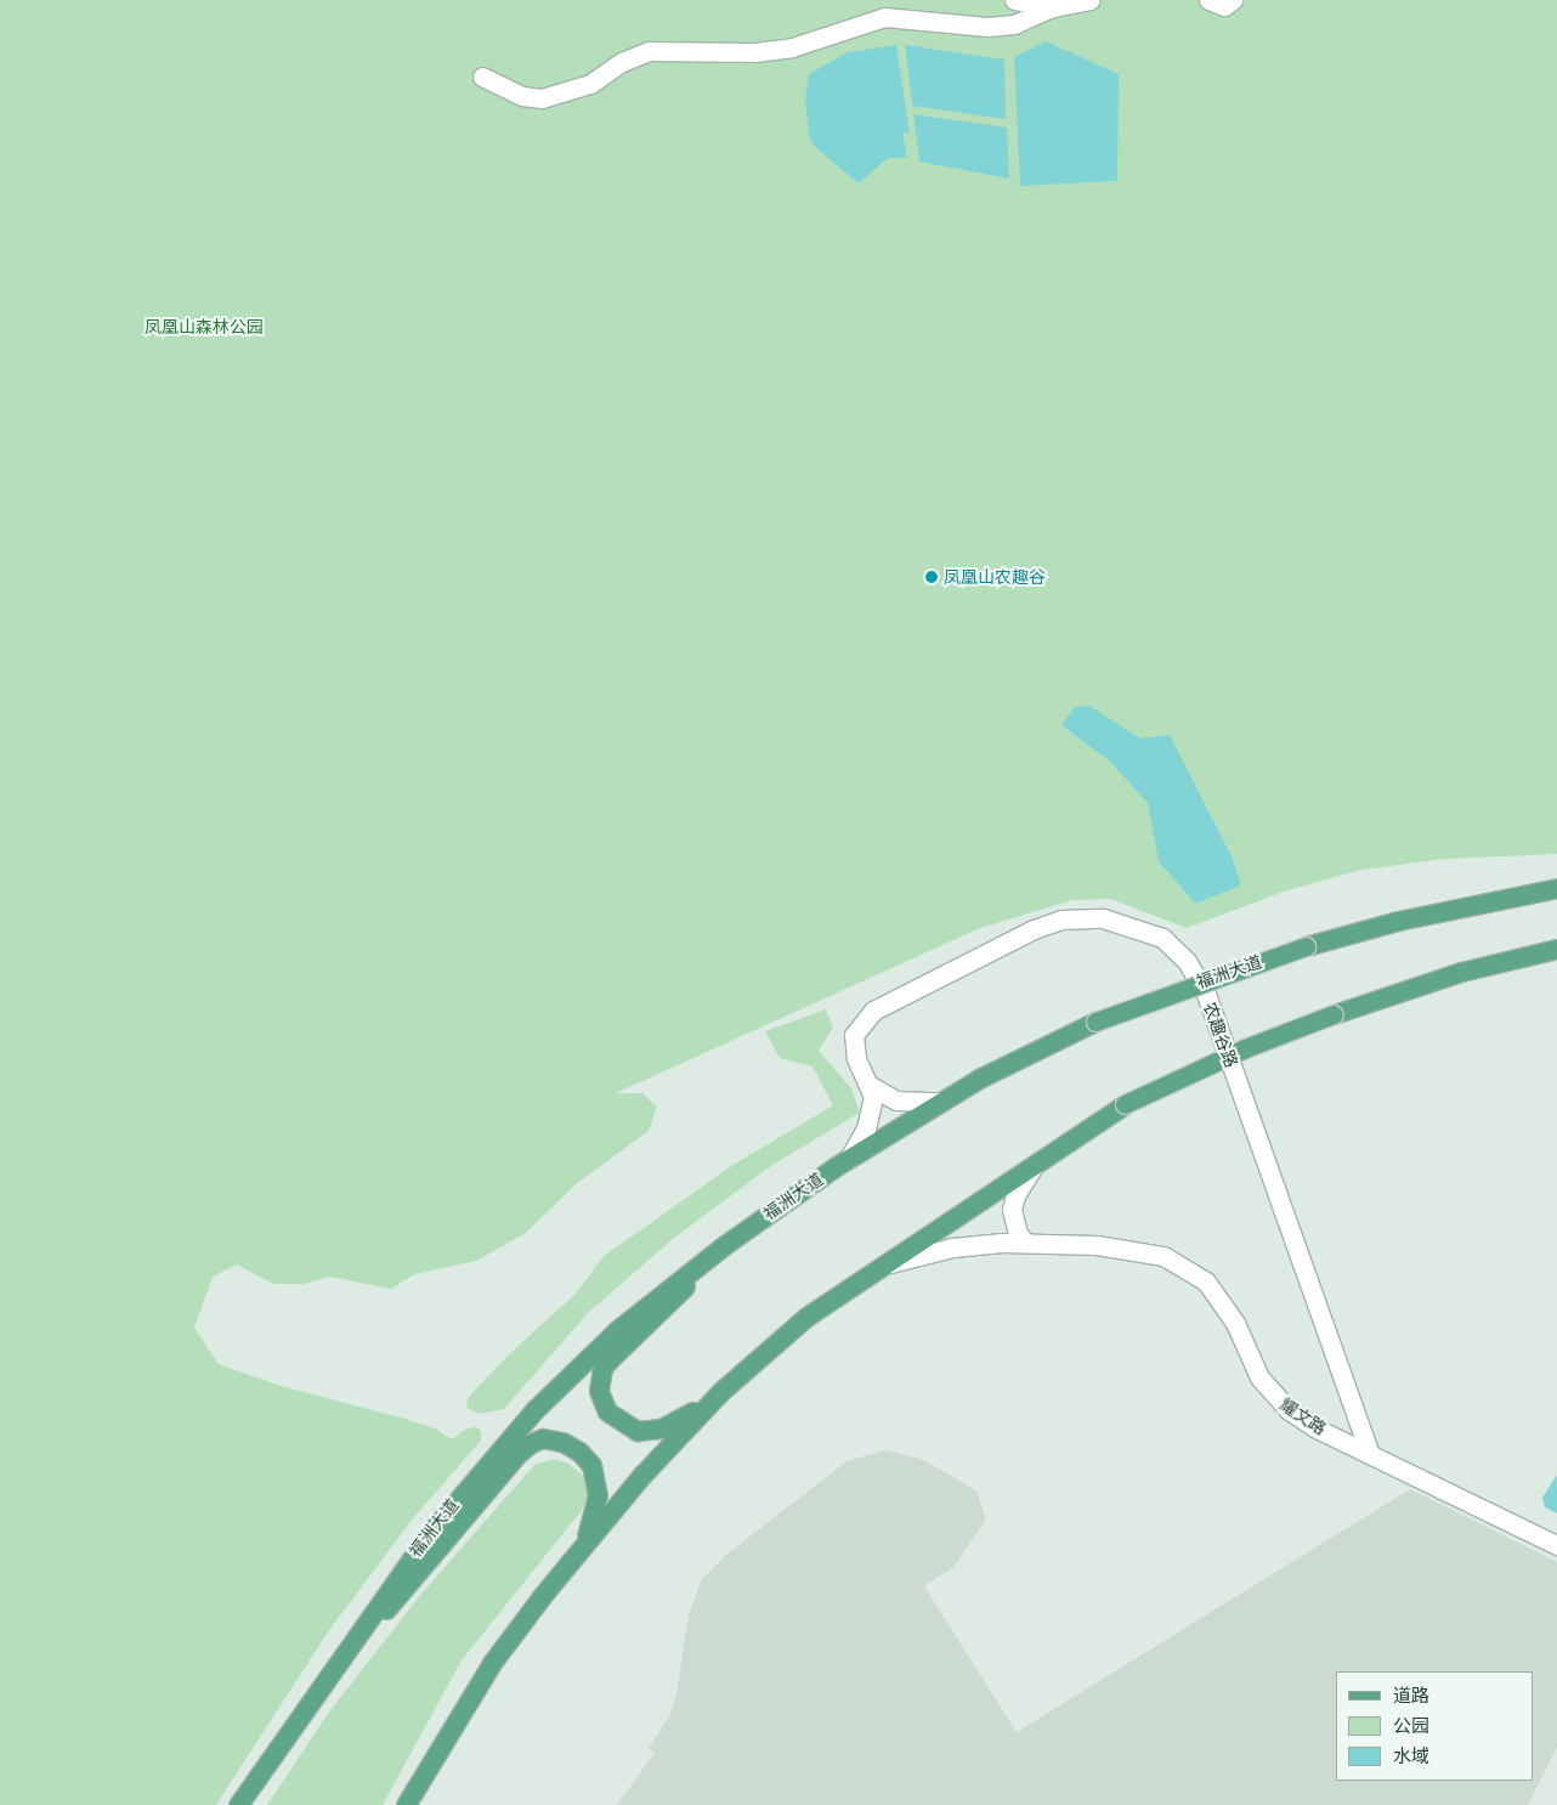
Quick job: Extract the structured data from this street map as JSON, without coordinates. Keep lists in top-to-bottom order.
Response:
{
  "streets": {
    "main road": ["福洲大道"],
    "street": ["农趣谷路", "耀文路"]
  },
  "crossings": [
    ["农趣谷路", "耀文路"]
  ],
  "parks": ["凤凰山森林公园"],
  "places": ["凤凰山农趣谷"],
  "legend": ["道路", "公园", "水域"]
}
